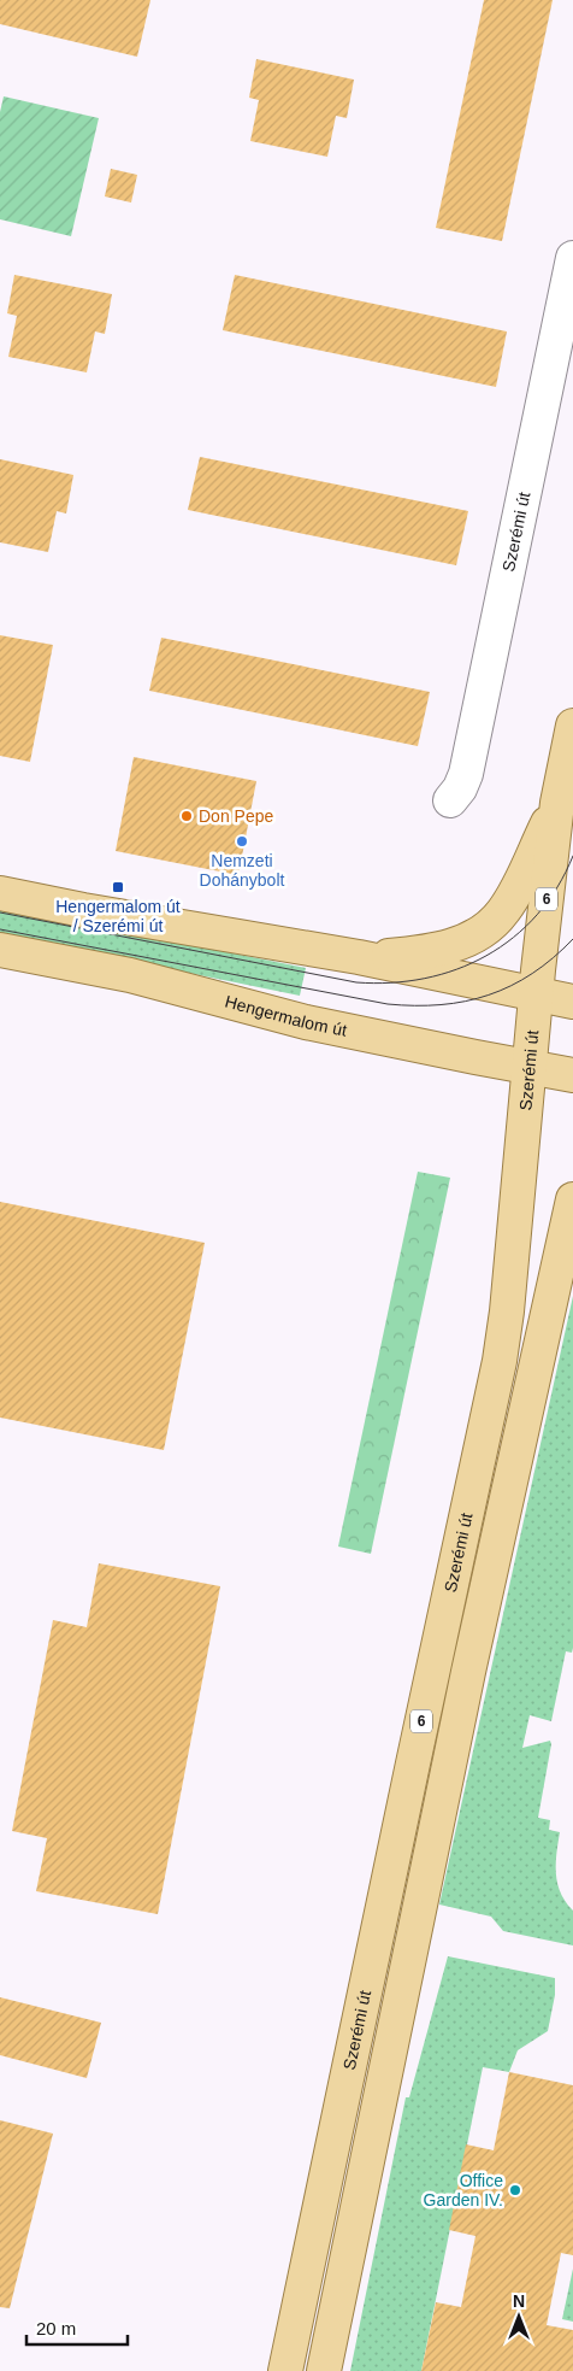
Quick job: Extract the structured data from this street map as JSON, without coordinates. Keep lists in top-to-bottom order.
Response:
{
  "streets": {
    "main road": ["Szerémi út", "6", "Hengermalom út"]
  },
  "crossings": [
    ["Szerémi út", "Hengermalom út"]
  ],
  "places": {
    "other": ["Don Pepe", "Nemzeti Dohánybolt", "Office Garden IV."],
    "transit": ["Hengermalom út / Szerémi út"]
  },
  "scale_bar": "20 m",
  "north": "top"
}
